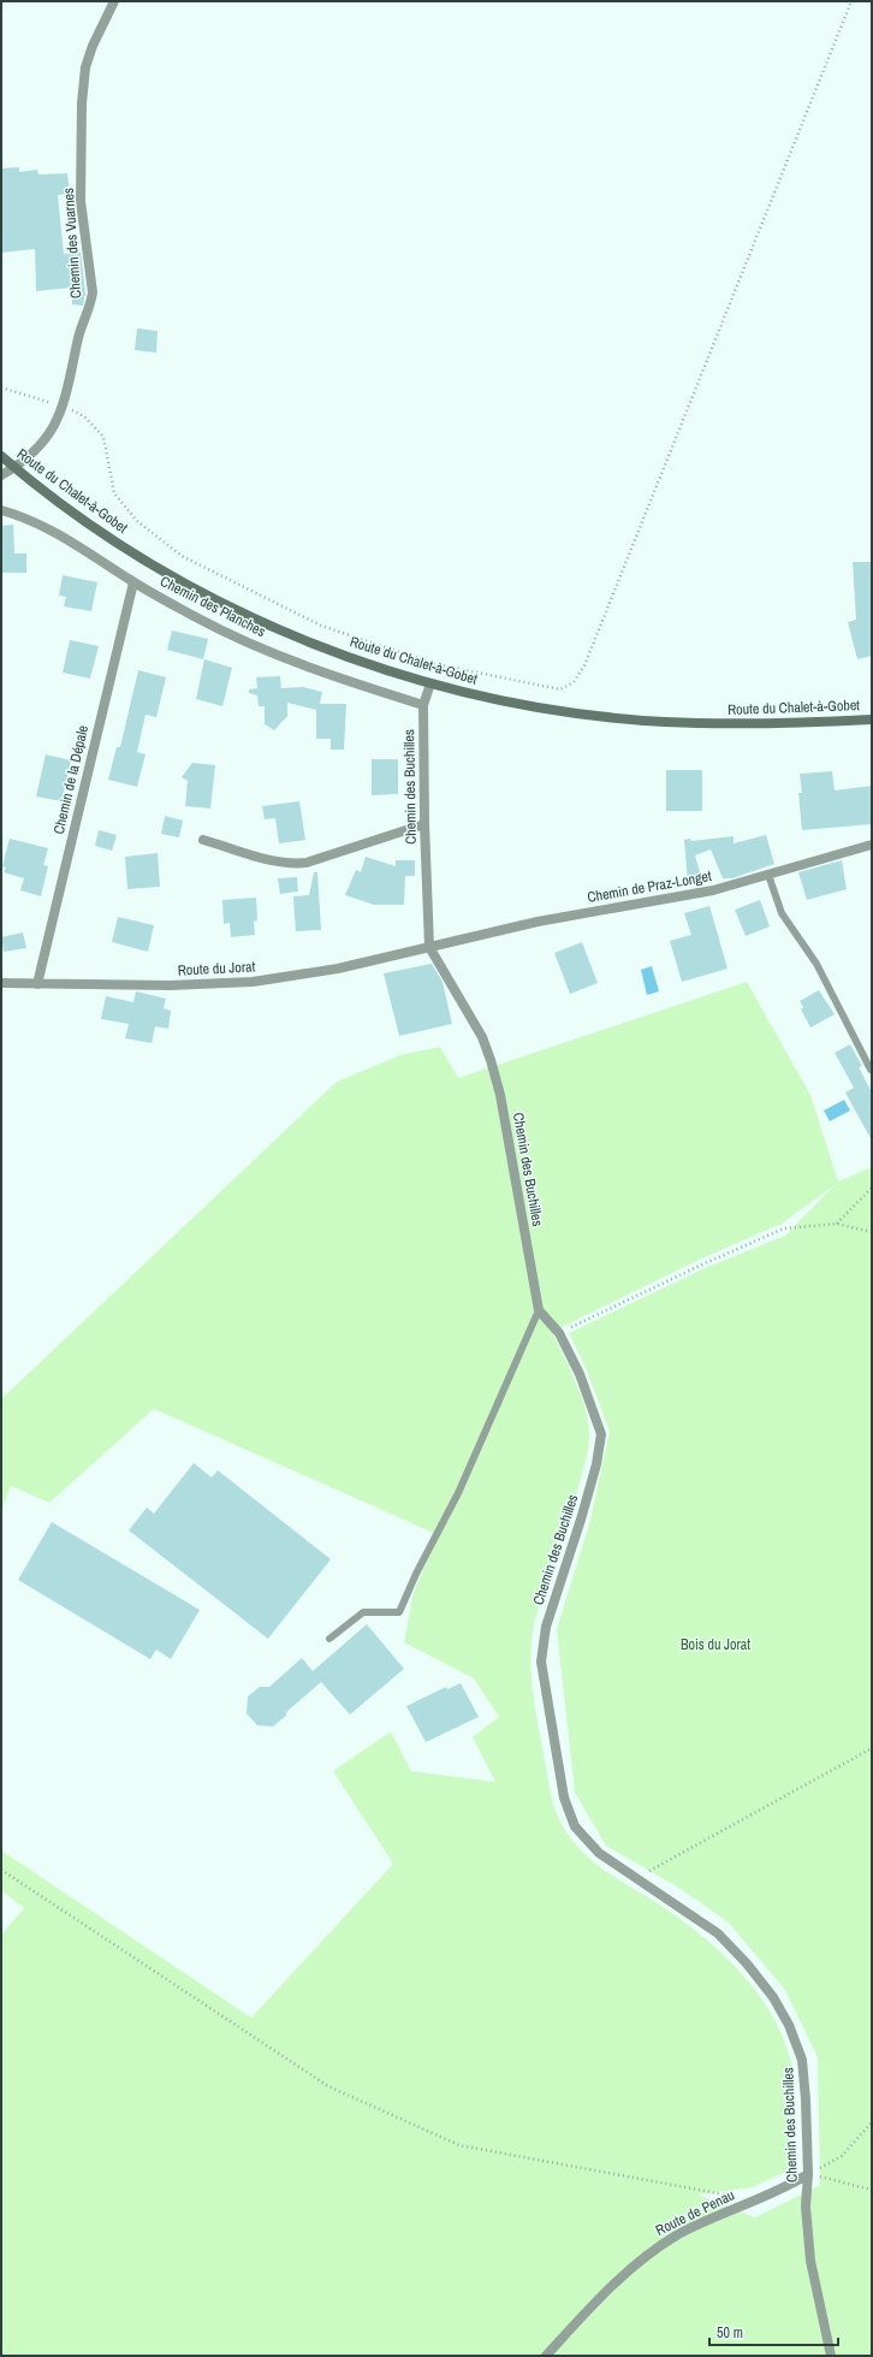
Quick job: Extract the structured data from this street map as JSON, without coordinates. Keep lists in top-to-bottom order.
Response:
{
  "streets": {
    "main road": ["Route du Chalet-à-Gobet"],
    "street": [
      "Chemin des Vuarnes",
      "Chemin des Planches",
      "Chemin de la Dépale",
      "Chemin des Buchilles",
      "Chemin de Praz-Longet",
      "Route du Jorat",
      "Route de Penau"
    ]
  },
  "crossings": [
    ["Chemin des Vuarnes", "Route du Chalet-à-Gobet"],
    ["Route du Chalet-à-Gobet", "Chemin des Buchilles"],
    ["Chemin des Planches", "Chemin de la Dépale"],
    ["Chemin des Planches", "Chemin des Buchilles"],
    ["Chemin de la Dépale", "Route du Jorat"],
    ["Chemin des Buchilles", "Chemin de Praz-Longet"],
    ["Chemin des Buchilles", "Route du Jorat"],
    ["Chemin des Buchilles", "Route de Penau"],
    ["Chemin de Praz-Longet", "Route du Jorat"]
  ],
  "parks": ["Bois du Jorat"],
  "scale_bar": "50 m"
}
